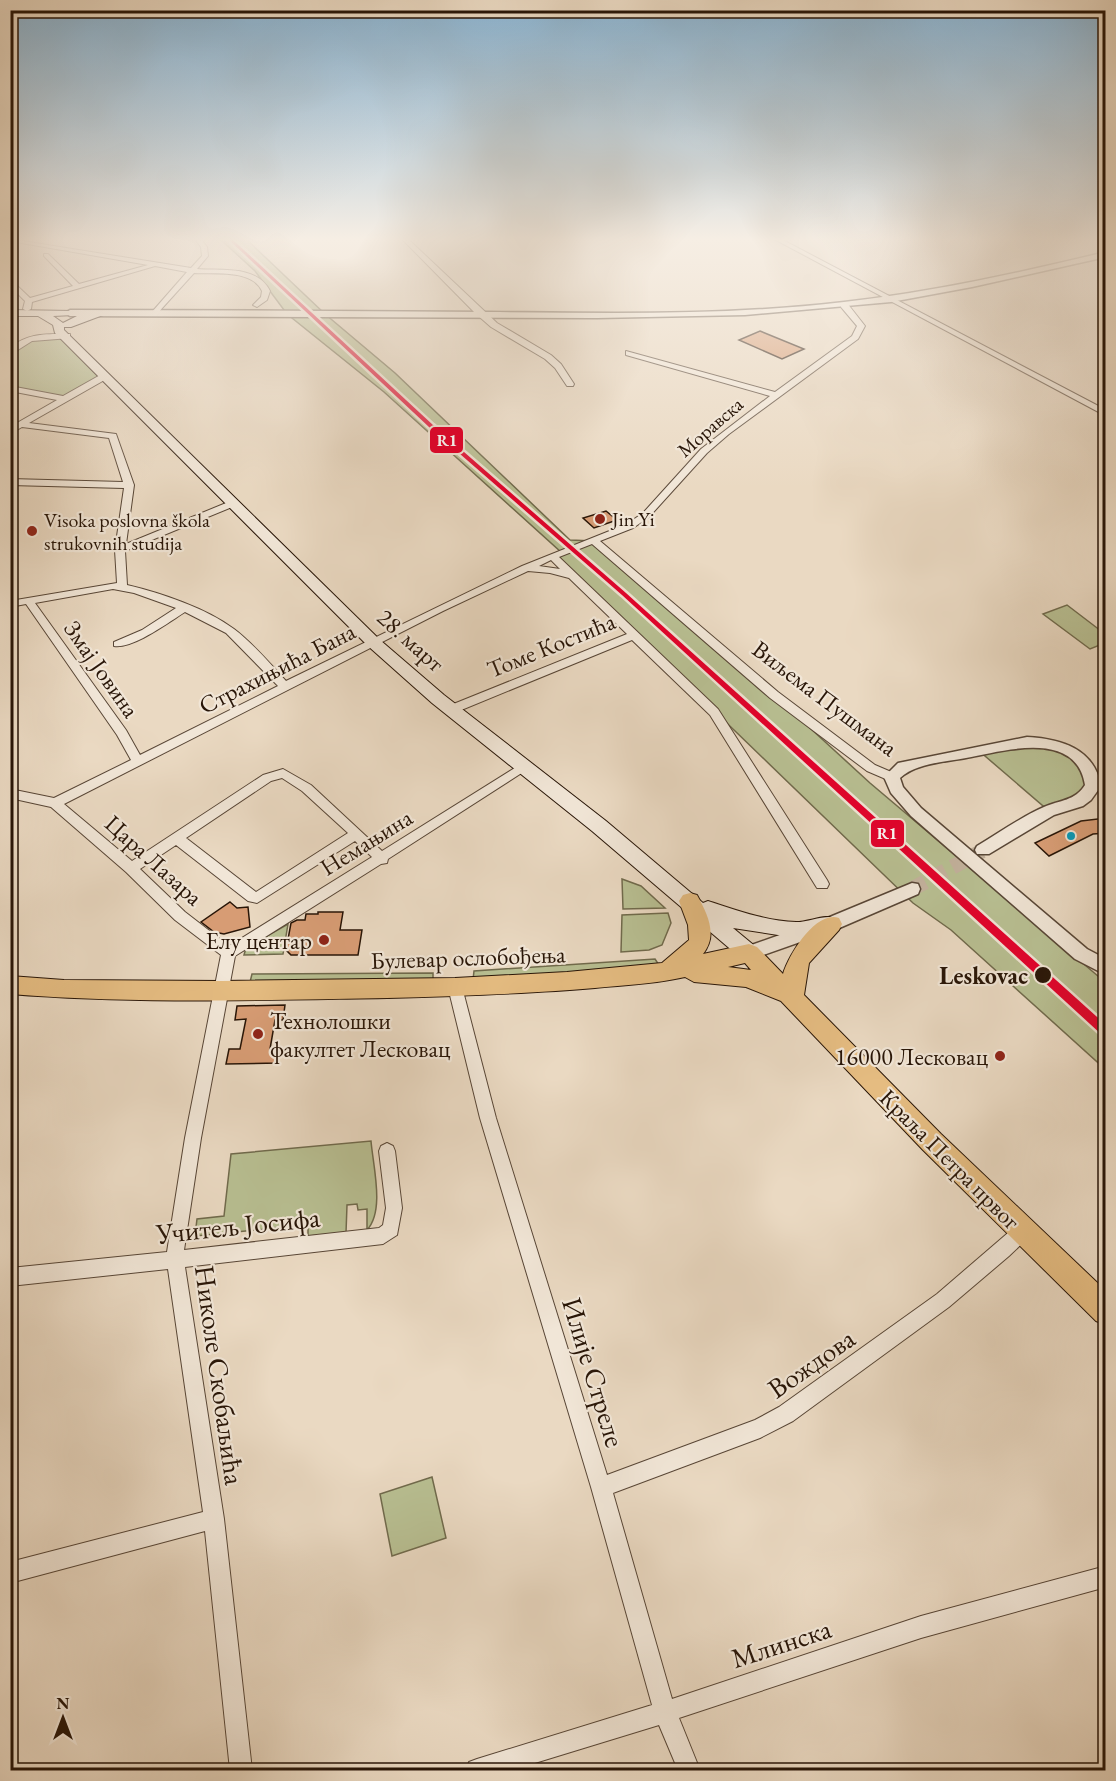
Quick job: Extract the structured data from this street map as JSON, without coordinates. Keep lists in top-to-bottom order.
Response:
{
  "streets": {
    "main road": ["28. март", "Булевар ослобођења", "Краља Петра првог"],
    "street": [
      "Моравска",
      "Томе Костића",
      "Страхињића Бана",
      "Змај Јовина",
      "Виљема Пушмана",
      "Немањина",
      "Цара Лазара",
      "Учитељ Јосифа",
      "Вождова",
      "Илије Стреле",
      "Николе Скобаљића",
      "Млинска"
    ]
  },
  "crossings": [
    ["Моравска", "Страхињића Бана"],
    ["Моравска", "Виљема Пушмана"],
    ["28. март", "Томе Костића"],
    ["28. март", "Страхињића Бана"],
    ["28. март", "Немањина"],
    ["28. март", "Булевар ослобођења"],
    ["28. март", "Краља Петра првог"],
    ["Страхињића Бана", "Змај Јовина"],
    ["Страхињића Бана", "Цара Лазара"],
    ["Немањина", "Цара Лазара"],
    ["Булевар ослобођења", "Краља Петра првог"],
    ["Булевар ослобођења", "Илије Стреле"],
    ["Булевар ослобођења", "Николе Скобаљића"],
    ["Краља Петра првог", "Вождова"],
    ["Учитељ Јосифа", "Николе Скобаљића"],
    ["Вождова", "Илије Стреле"],
    ["Илије Стреле", "Млинска"]
  ],
  "places": [
    "Jin Yi",
    "Visoka poslovna škola strukovnih studija",
    "Елу центар",
    "Leskovac",
    "Технолошки факултет Лесковац",
    "16000 Лесковац"
  ],
  "lines": ["transit line R1"],
  "north": "top"
}
